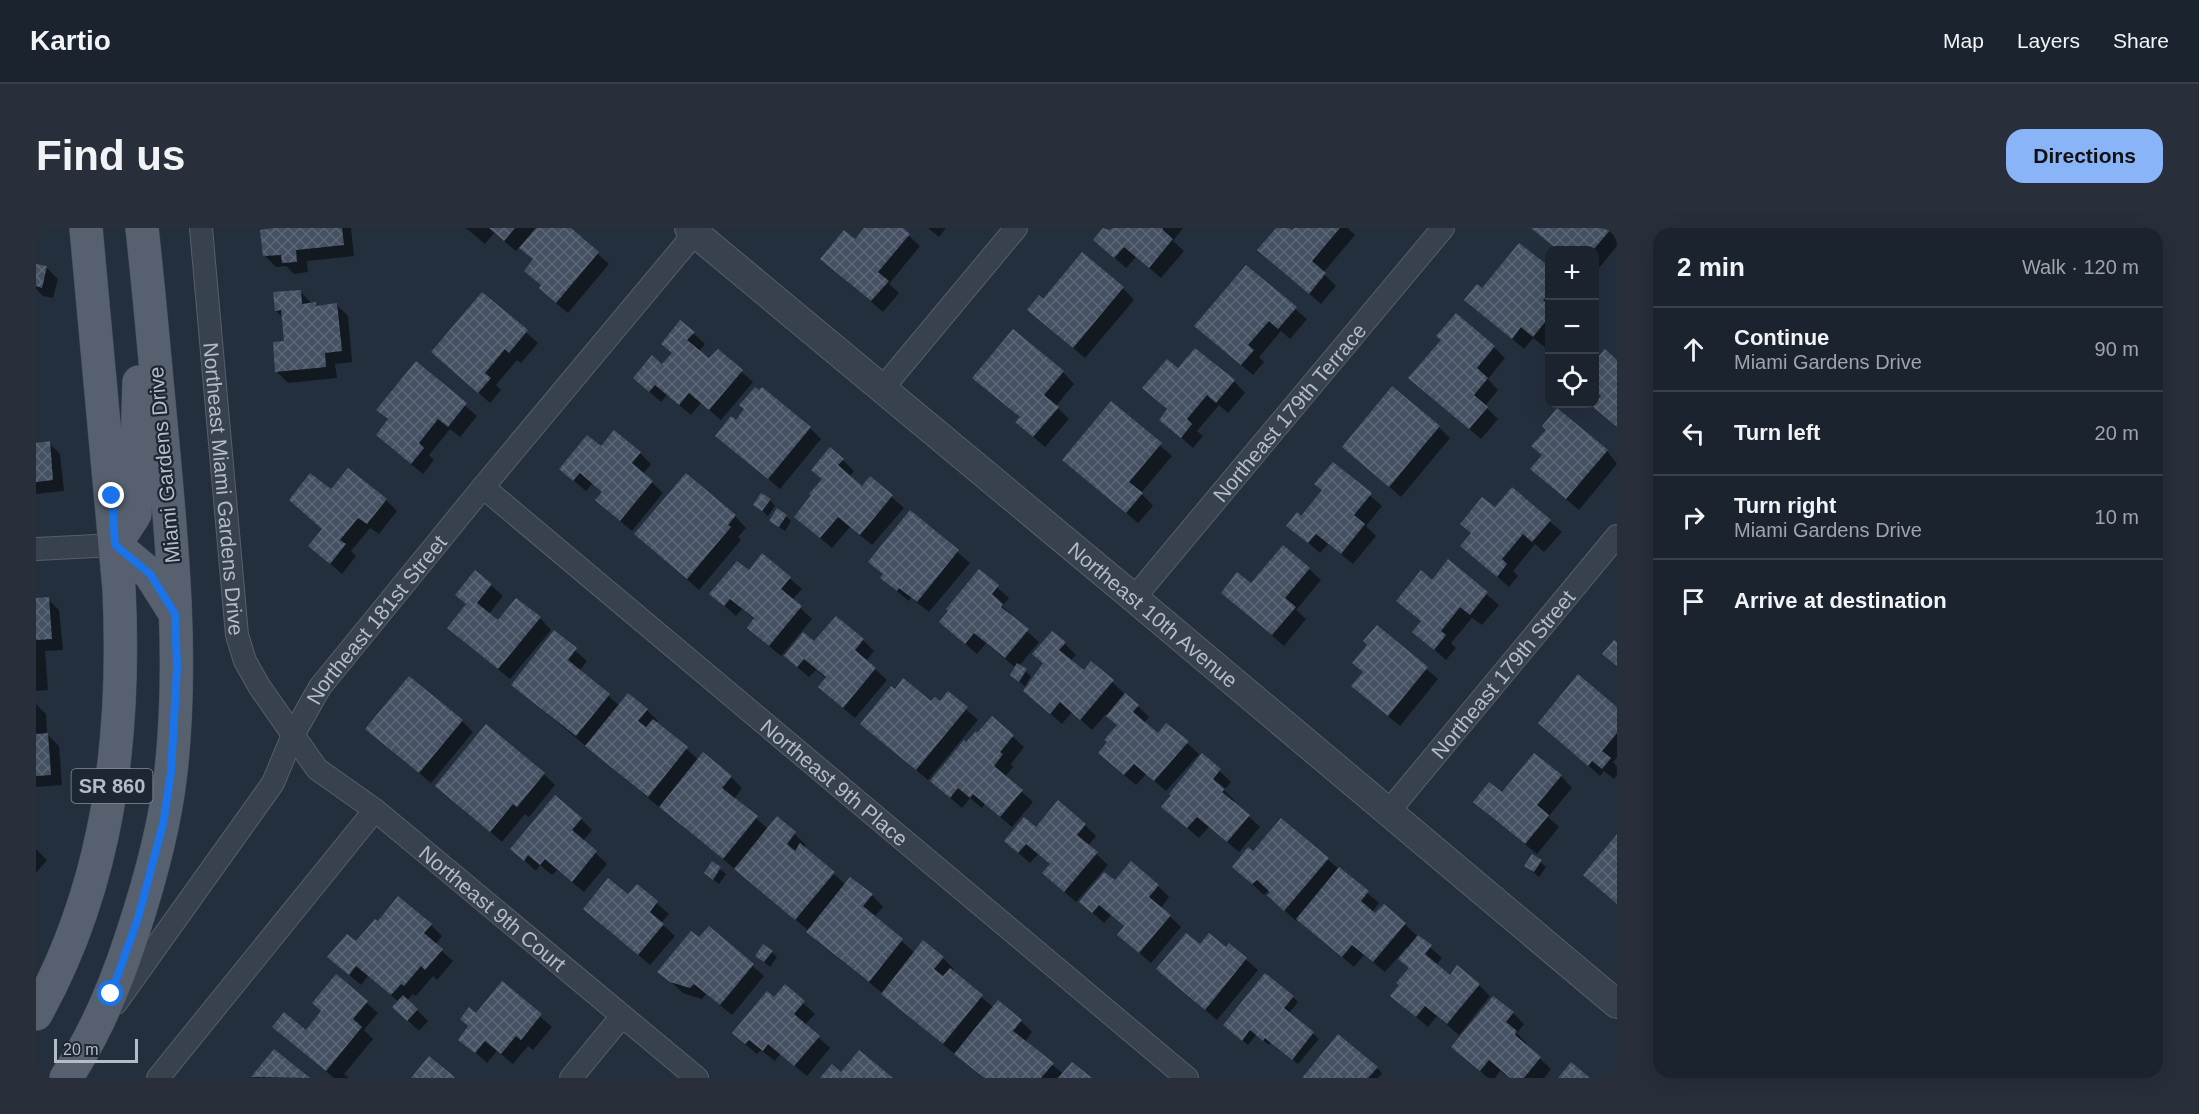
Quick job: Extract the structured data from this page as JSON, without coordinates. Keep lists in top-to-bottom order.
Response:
{
  "streets": {
    "main road": ["Miami Gardens Drive", "SR 860"],
    "street": [
      "Northeast 179th Terrace",
      "Northeast Miami Gardens Drive",
      "Northeast 10th Avenue",
      "Northeast 181st Street",
      "Northeast 179th Street",
      "Northeast 9th Place",
      "Northeast 9th Court"
    ]
  },
  "crossings": [
    ["Northeast 179th Terrace", "Northeast 10th Avenue"],
    ["Miami Gardens Drive", "Northeast 181st Street"],
    ["Northeast Miami Gardens Drive", "Northeast 181st Street"],
    ["Northeast Miami Gardens Drive", "Northeast 9th Court"],
    ["Northeast 10th Avenue", "Northeast 181st Street"],
    ["Northeast 10th Avenue", "Northeast 179th Street"],
    ["Northeast 181st Street", "Northeast 9th Place"],
    ["Northeast 181st Street", "Northeast 9th Court"]
  ],
  "scale_bar": "20 m",
  "page": {
    "header": "Kartio",
    "nav": ["Map", "Layers", "Share"],
    "buttons": "Directions",
    "title": "Find us",
    "heading": ["2 min", "Walk · 120 m"],
    "map_buttons": ["+", "−"],
    "list": [
      ["Continue", "Miami Gardens Drive", "90 m"],
      ["Turn left", "20 m"],
      ["Turn right", "Miami Gardens Drive", "10 m"],
      "Arrive at destination"
    ],
    "scale": "20 m"
  }
}
